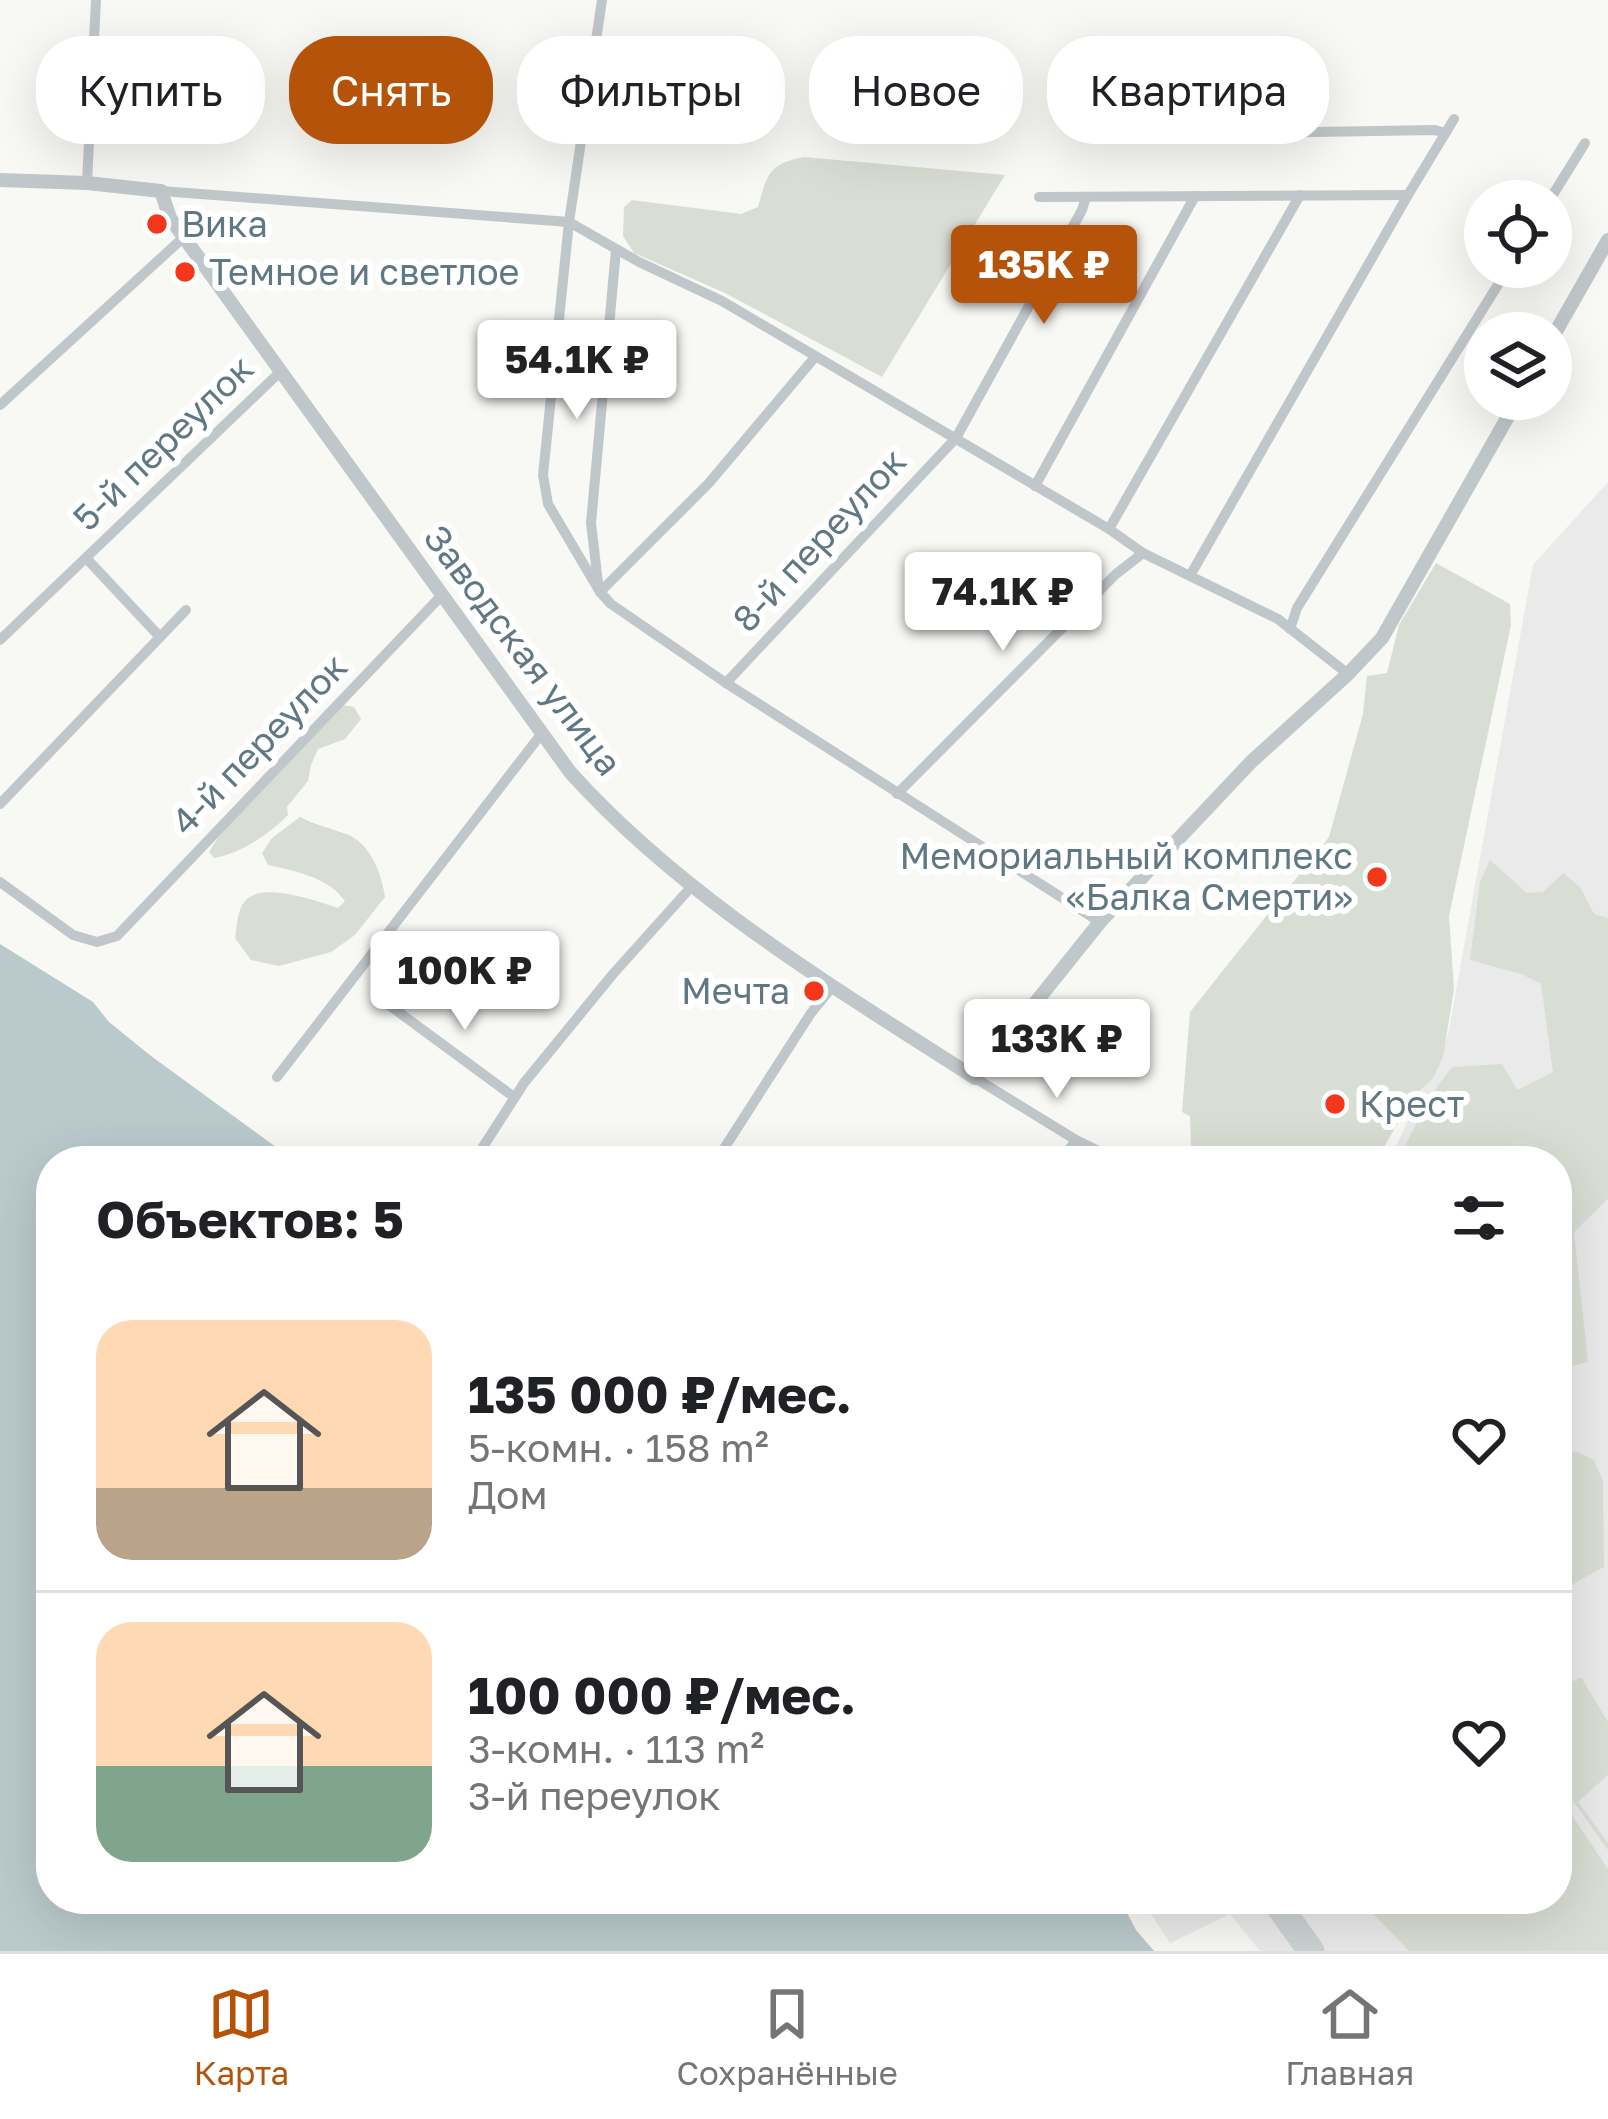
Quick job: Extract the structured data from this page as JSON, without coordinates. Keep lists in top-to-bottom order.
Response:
{
  "streets": {
    "street": [
      "5-й переулок",
      "8-й переулок",
      "Заводская улица",
      "4-й переулок"
    ]
  },
  "crossings": [
    ["5-й переулок", "Заводская улица"],
    ["Заводская улица", "4-й переулок"]
  ],
  "places": [
    "Вика",
    "Темное и светлое",
    "Мемориальный комплекс «Балка Смерти»",
    "Мечта",
    "Крест"
  ],
  "page": {
    "chip": [
      "Купить",
      "Снять",
      "Фильтры",
      "Новое",
      "Квартира"
    ],
    "price": [
      "135K ₽",
      "54.1K ₽",
      "74.1K ₽",
      "100K ₽",
      "133K ₽"
    ],
    "heading": "Объектов: 5",
    "list": [
      {
        "name": "135 000 ₽/мес.",
        "note": "5-комн. · 158 m² · Дом"
      },
      {
        "name": "100 000 ₽/мес.",
        "note": "3-комн. · 113 m² · 3-й переулок"
      }
    ],
    "tabs": ["Карта", "Сохранённые", "Главная"]
  }
}
